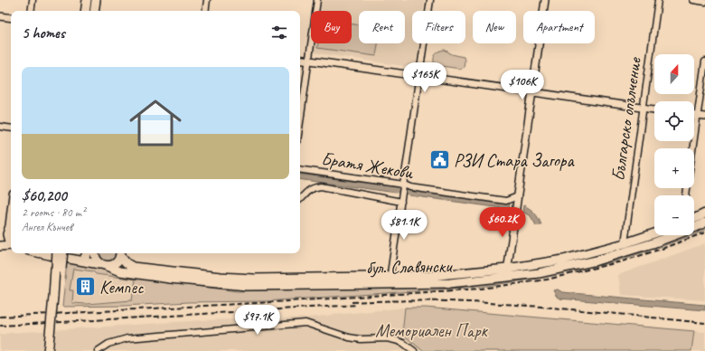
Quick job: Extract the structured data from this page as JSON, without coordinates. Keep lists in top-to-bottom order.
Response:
{
  "streets": {
    "main road": ["бул. Славянски"],
    "street": ["Българско опълчение", "Братя Жекови"]
  },
  "crossings": [
    ["Българско опълчение", "бул. Славянски"]
  ],
  "parks": ["Мемориален Парк"],
  "places": {
    "public building": ["РЗИ Стара Загора"],
    "building": ["Кемпес"]
  },
  "north": "top",
  "page": {
    "chip": [
      "Buy",
      "Rent",
      "Filters",
      "New",
      "Apartment"
    ],
    "heading": "5 homes",
    "map_buttons": ["+", "−"],
    "list": [
      {
        "name": "$60,200",
        "note": "2 rooms · 80 m² · Ангел Кънчев"
      }
    ],
    "price": [
      "$165K",
      "$106K",
      "$60.2K",
      "$81.1K",
      "$97.1K"
    ]
  }
}
